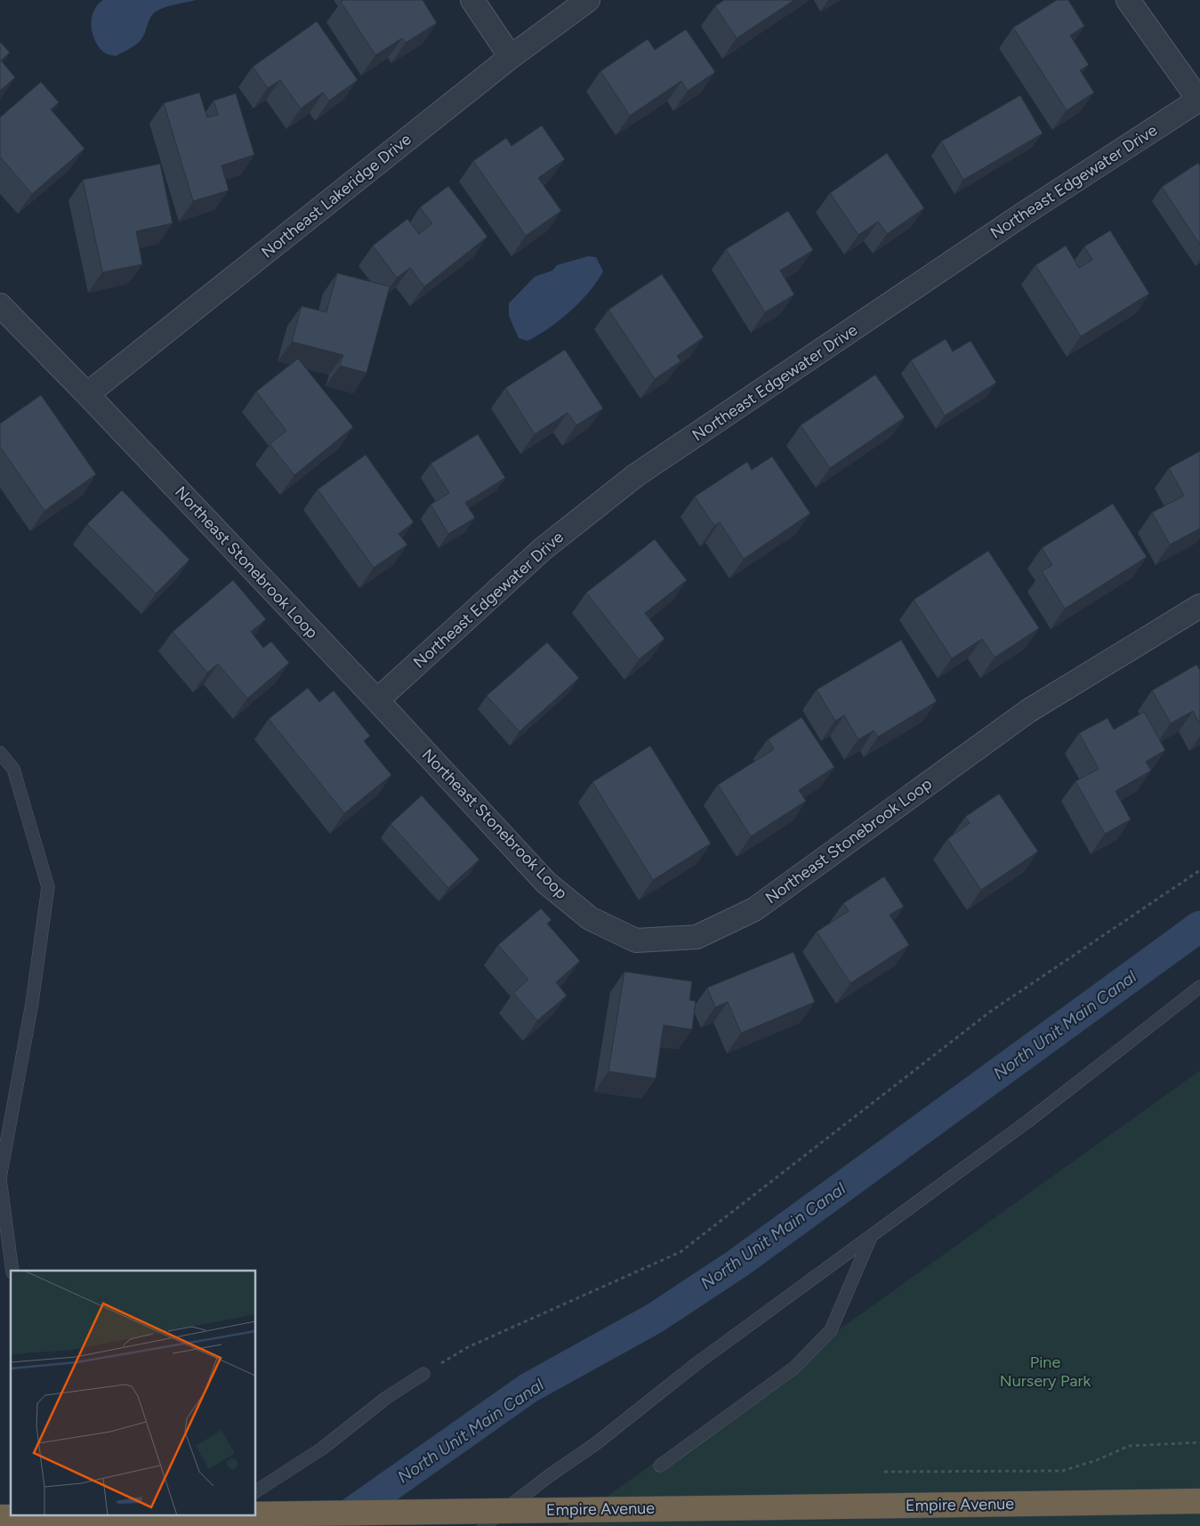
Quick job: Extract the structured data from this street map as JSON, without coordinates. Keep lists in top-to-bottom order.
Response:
{
  "streets": {
    "highway": ["Empire Avenue"],
    "street": ["Northeast Edgewater Drive", "Northeast Lakeridge Drive", "Northeast Stonebrook Loop"]
  },
  "crossings": [
    ["Northeast Edgewater Drive", "Northeast Stonebrook Loop"],
    ["Northeast Lakeridge Drive", "Northeast Stonebrook Loop"]
  ],
  "water": ["North Unit Main Canal"],
  "parks": ["Pine Nursery Park"]
}
